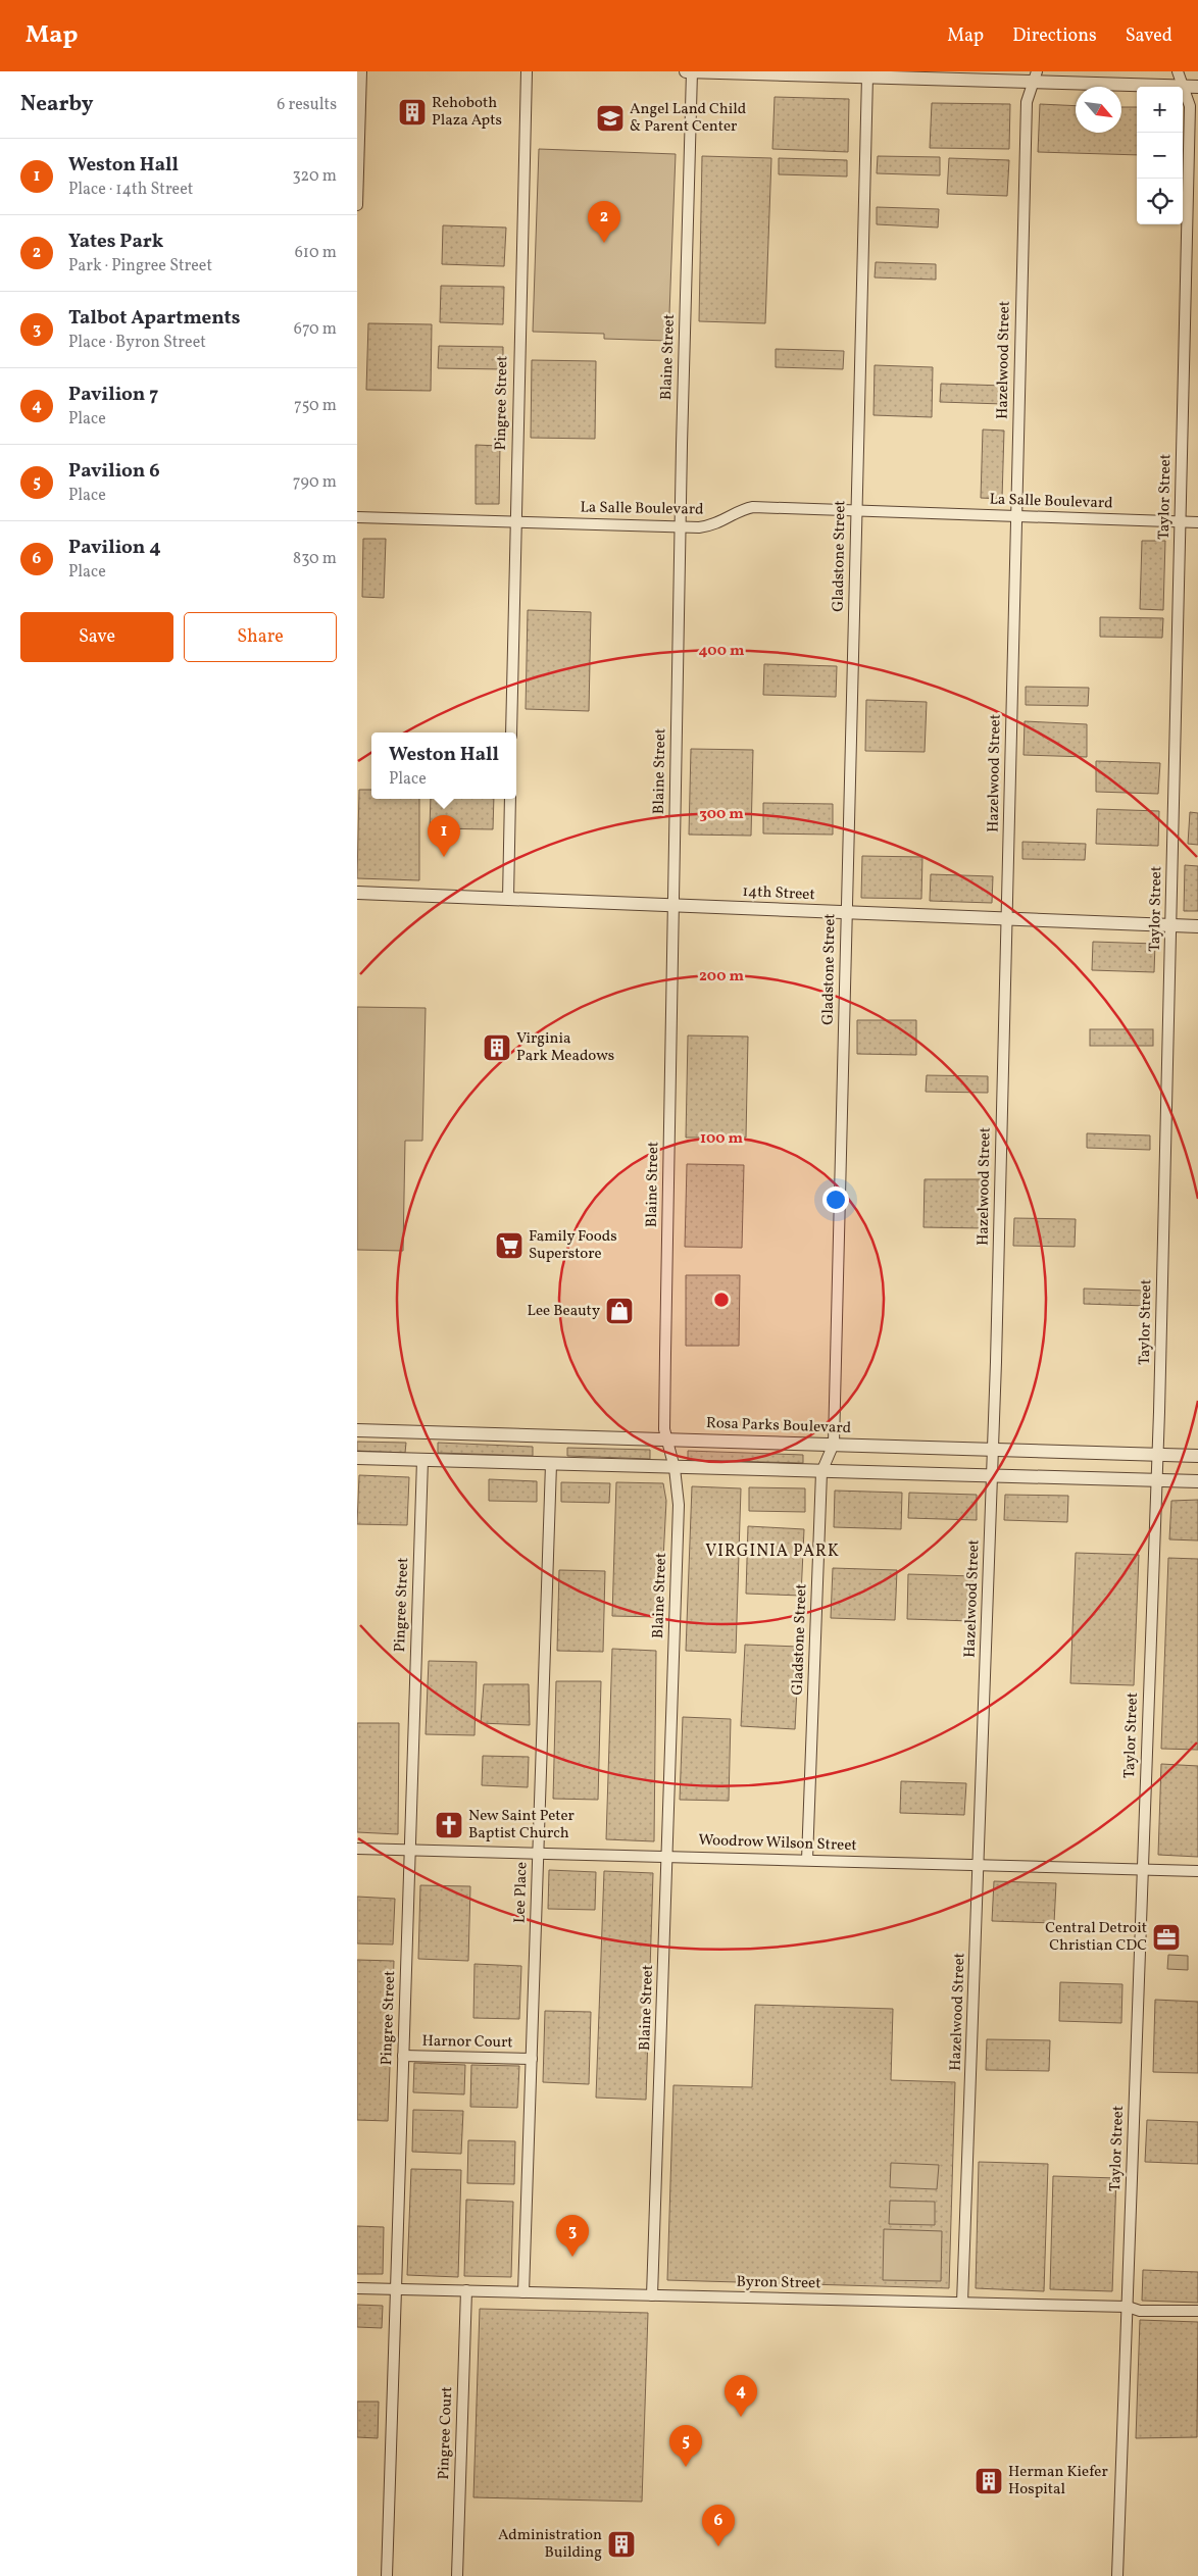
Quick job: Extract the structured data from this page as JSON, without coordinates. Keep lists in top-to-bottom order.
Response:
{
  "streets": {
    "street": [
      "Blaine Street",
      "Hazelwood Street",
      "Pingree Street",
      "Taylor Street",
      "La Salle Boulevard",
      "Gladstone Street",
      "14th Street",
      "Rosa Parks Boulevard",
      "Woodrow Wilson Street",
      "Lee Place",
      "Harnor Court",
      "Byron Street",
      "Pingree Court"
    ]
  },
  "crossings": [
    ["Blaine Street", "La Salle Boulevard"],
    ["Blaine Street", "14th Street"],
    ["Blaine Street", "Rosa Parks Boulevard"],
    ["Blaine Street", "Woodrow Wilson Street"],
    ["Blaine Street", "Byron Street"],
    ["Hazelwood Street", "La Salle Boulevard"],
    ["Hazelwood Street", "14th Street"],
    ["Hazelwood Street", "Rosa Parks Boulevard"],
    ["Hazelwood Street", "Woodrow Wilson Street"],
    ["Hazelwood Street", "Byron Street"],
    ["Pingree Street", "La Salle Boulevard"],
    ["Pingree Street", "Woodrow Wilson Street"],
    ["Pingree Street", "Harnor Court"],
    ["Pingree Street", "Byron Street"],
    ["Taylor Street", "La Salle Boulevard"],
    ["Taylor Street", "14th Street"],
    ["Taylor Street", "Rosa Parks Boulevard"],
    ["Taylor Street", "Woodrow Wilson Street"],
    ["Taylor Street", "Byron Street"],
    ["La Salle Boulevard", "Gladstone Street"],
    ["Gladstone Street", "14th Street"],
    ["Gladstone Street", "Rosa Parks Boulevard"],
    ["Gladstone Street", "Woodrow Wilson Street"],
    ["Woodrow Wilson Street", "Lee Place"],
    ["Lee Place", "Harnor Court"],
    ["Lee Place", "Byron Street"],
    ["Byron Street", "Pingree Court"]
  ],
  "districts": ["VIRGINIA PARK"],
  "places": {
    "building": [
      "Rehoboth Plaza Apts",
      "Virginia Park Meadows",
      "Herman Kiefer Hospital",
      "Administration Building"
    ],
    "school or university": ["Angel Land Child & Parent Center"],
    "supermarket": ["Family Foods Superstore"],
    "shop": ["Lee Beauty"],
    "church": ["New Saint Peter Baptist Church"],
    "office": ["Central Detroit Christian CDC"]
  },
  "north": "bottom right",
  "page": {
    "header": "Map",
    "nav": ["Map", "Directions", "Saved"],
    "heading": ["Nearby", "6 results"],
    "map_buttons": ["+", "−"],
    "list": [
      {
        "mark": "1",
        "name": "Weston Hall",
        "note": "Place · 14th Street",
        "value": "320 m"
      },
      {
        "mark": "2",
        "name": "Yates Park",
        "note": "Park · Pingree Street",
        "value": "610 m"
      },
      {
        "mark": "3",
        "name": "Talbot Apartments",
        "note": "Place · Byron Street",
        "value": "670 m"
      },
      {
        "mark": "4",
        "name": "Pavilion 7",
        "note": "Place",
        "value": "750 m"
      },
      {
        "mark": "5",
        "name": "Pavilion 6",
        "note": "Place",
        "value": "790 m"
      },
      {
        "mark": "6",
        "name": "Pavilion 4",
        "note": "Place",
        "value": "830 m"
      }
    ],
    "pins": [
      "2",
      "1",
      "3",
      "4",
      "5",
      "6"
    ],
    "buttons": ["Save", "Share"],
    "popup": ["Weston Hall", "Place"]
  },
  "rings": [
    "400 m",
    "300 m",
    "200 m",
    "100 m"
  ]
}
